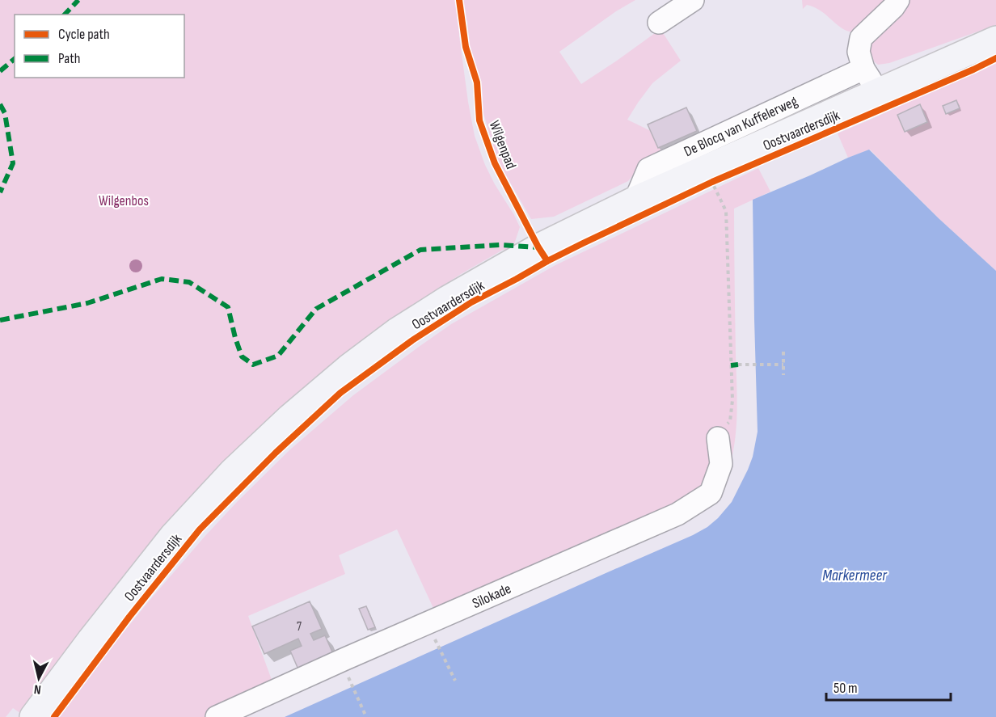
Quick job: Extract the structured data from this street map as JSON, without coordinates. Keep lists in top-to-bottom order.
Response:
{
  "streets": {
    "main road": ["Oostvaardersdijk"],
    "street": ["De Blocq van Kuffelerweg", "Silokade"],
    "cycle path": ["Wilgenpad"]
  },
  "crossings": [
    ["De Blocq van Kuffelerweg", "Oostvaardersdijk"]
  ],
  "water": ["Markermeer"],
  "parks": ["Wilgenbos"],
  "house_numbers": ["7"],
  "legend": ["Cycle path", "Path"],
  "scale_bar": "50 m",
  "north": "bottom"
}
